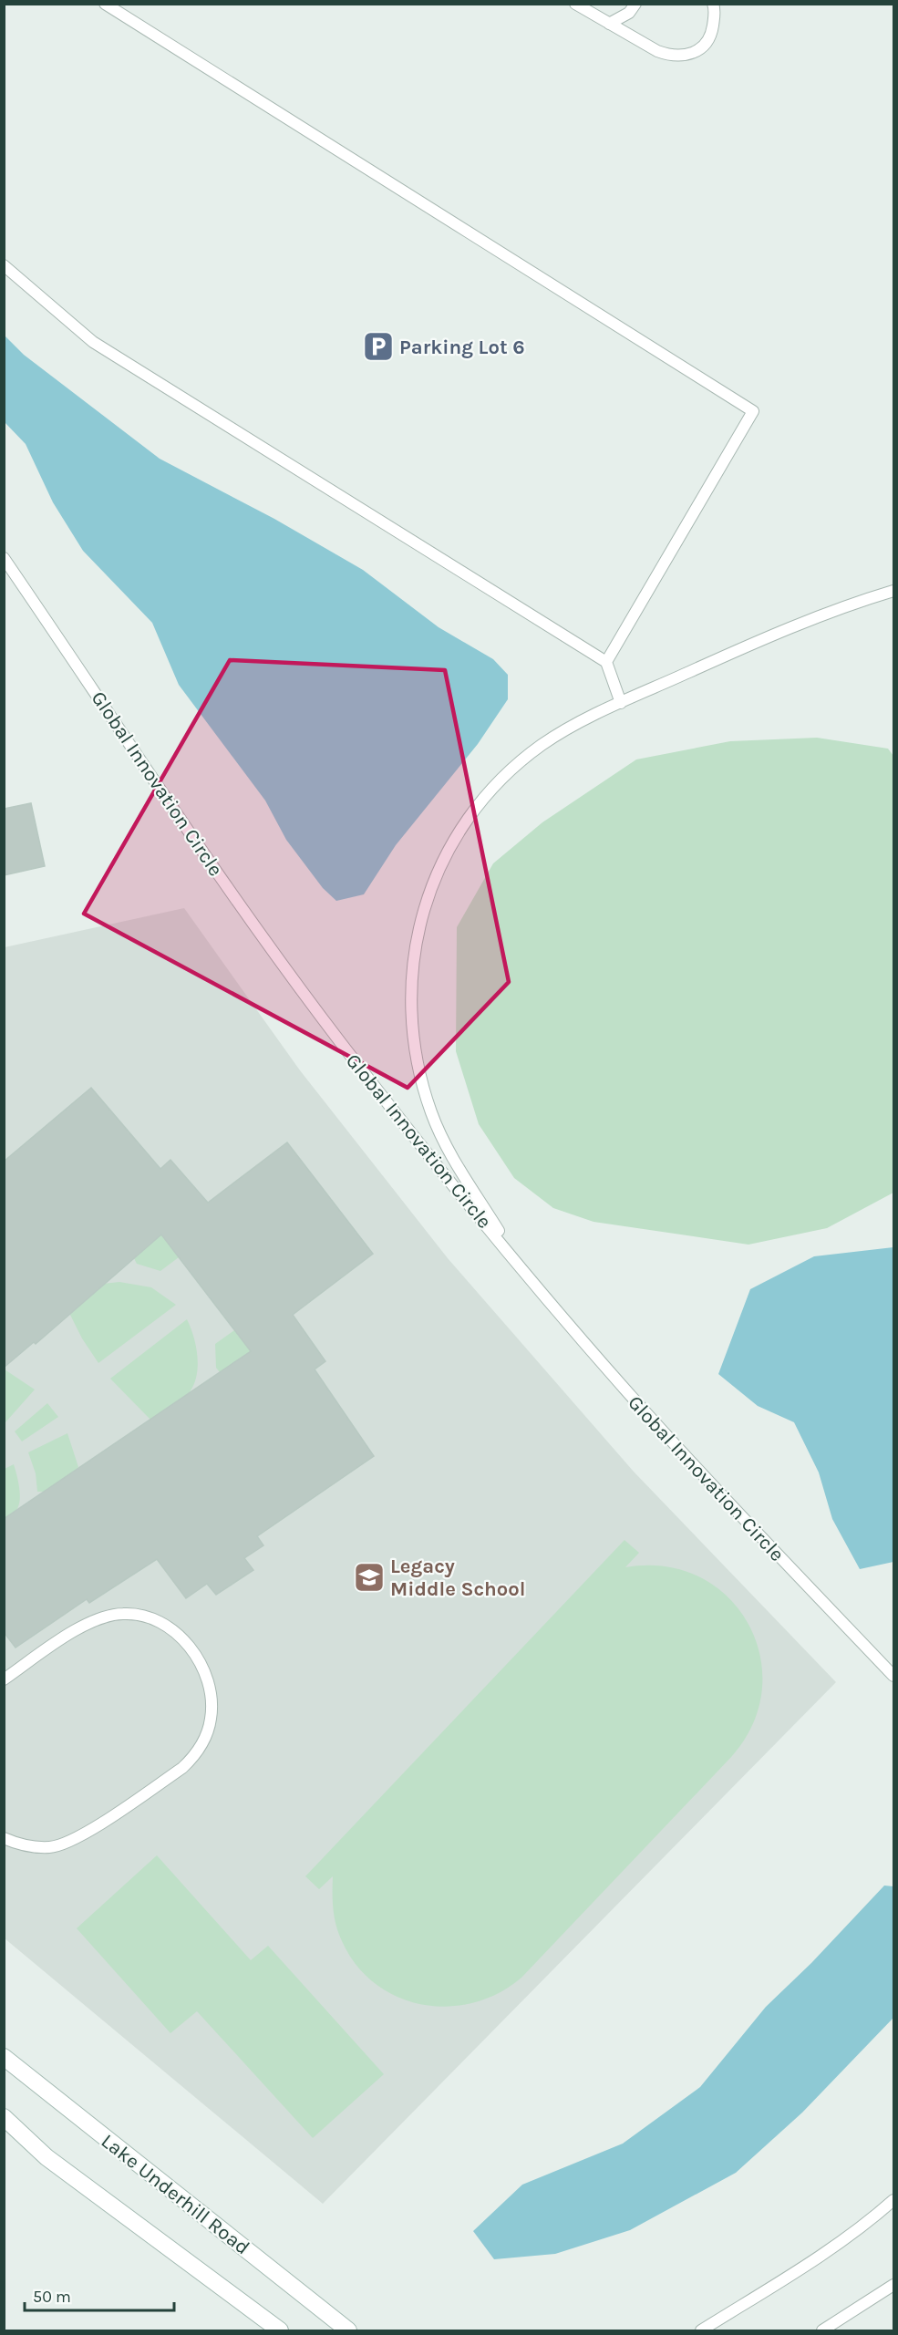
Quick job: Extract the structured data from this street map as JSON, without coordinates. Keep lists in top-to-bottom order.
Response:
{
  "streets": {
    "street": ["Lake Underhill Road"],
    "lane": ["Global Innovation Circle"]
  },
  "places": {
    "parking": ["Parking Lot 6"],
    "school or university": ["Legacy Middle School"]
  },
  "scale_bar": "50 m"
}
